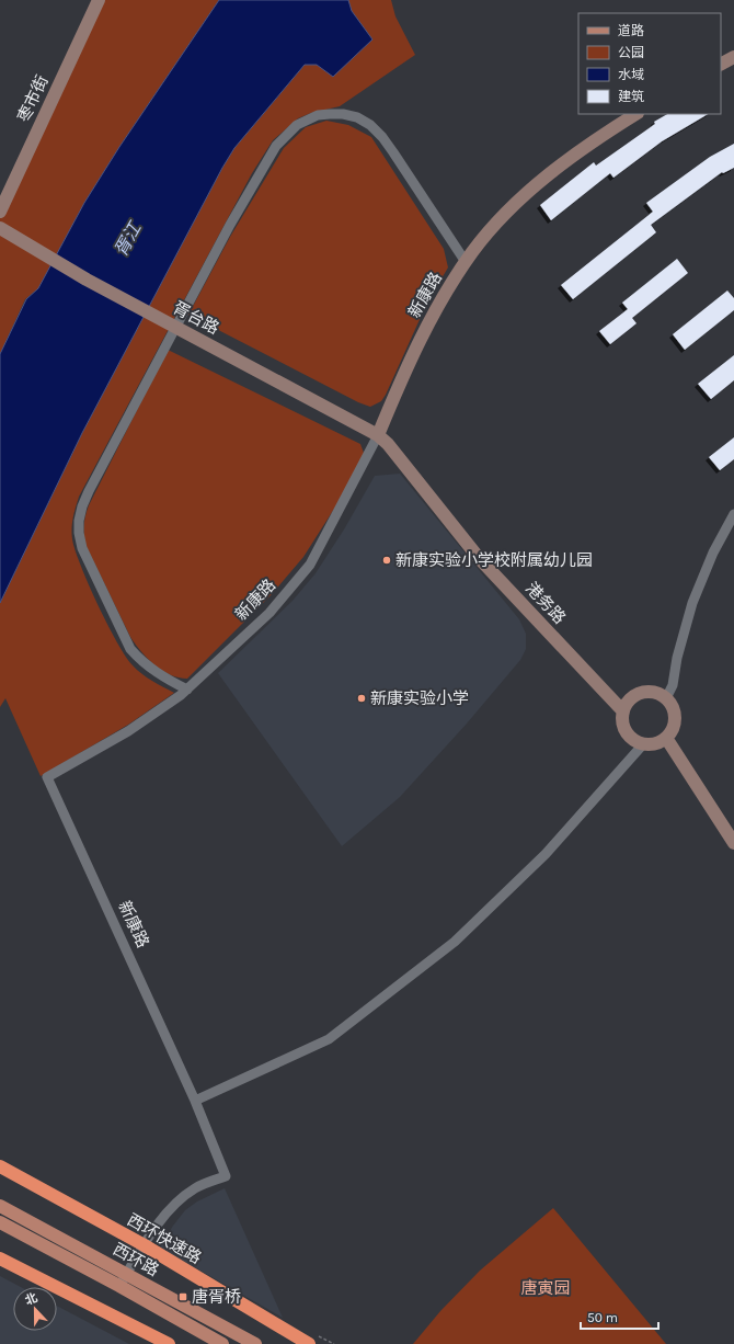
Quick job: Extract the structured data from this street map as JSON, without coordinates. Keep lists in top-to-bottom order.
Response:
{
  "streets": {
    "highway": ["西环快速路"],
    "main road": ["西环路"],
    "street": [
      "枣市街",
      "新康路",
      "胥台路",
      "港务路"
    ]
  },
  "crossings": [
    ["新康路", "胥台路"],
    ["新康路", "港务路"],
    ["胥台路", "港务路"]
  ],
  "water": ["胥江"],
  "parks": ["唐寅园"],
  "places": {
    "other": ["新康实验小学校附属幼儿园", "新康实验小学"],
    "transit": ["唐胥桥"]
  },
  "legend": [
    "道路",
    "公园",
    "水域",
    "建筑"
  ],
  "scale_bar": "50 m",
  "north": "top"
}
